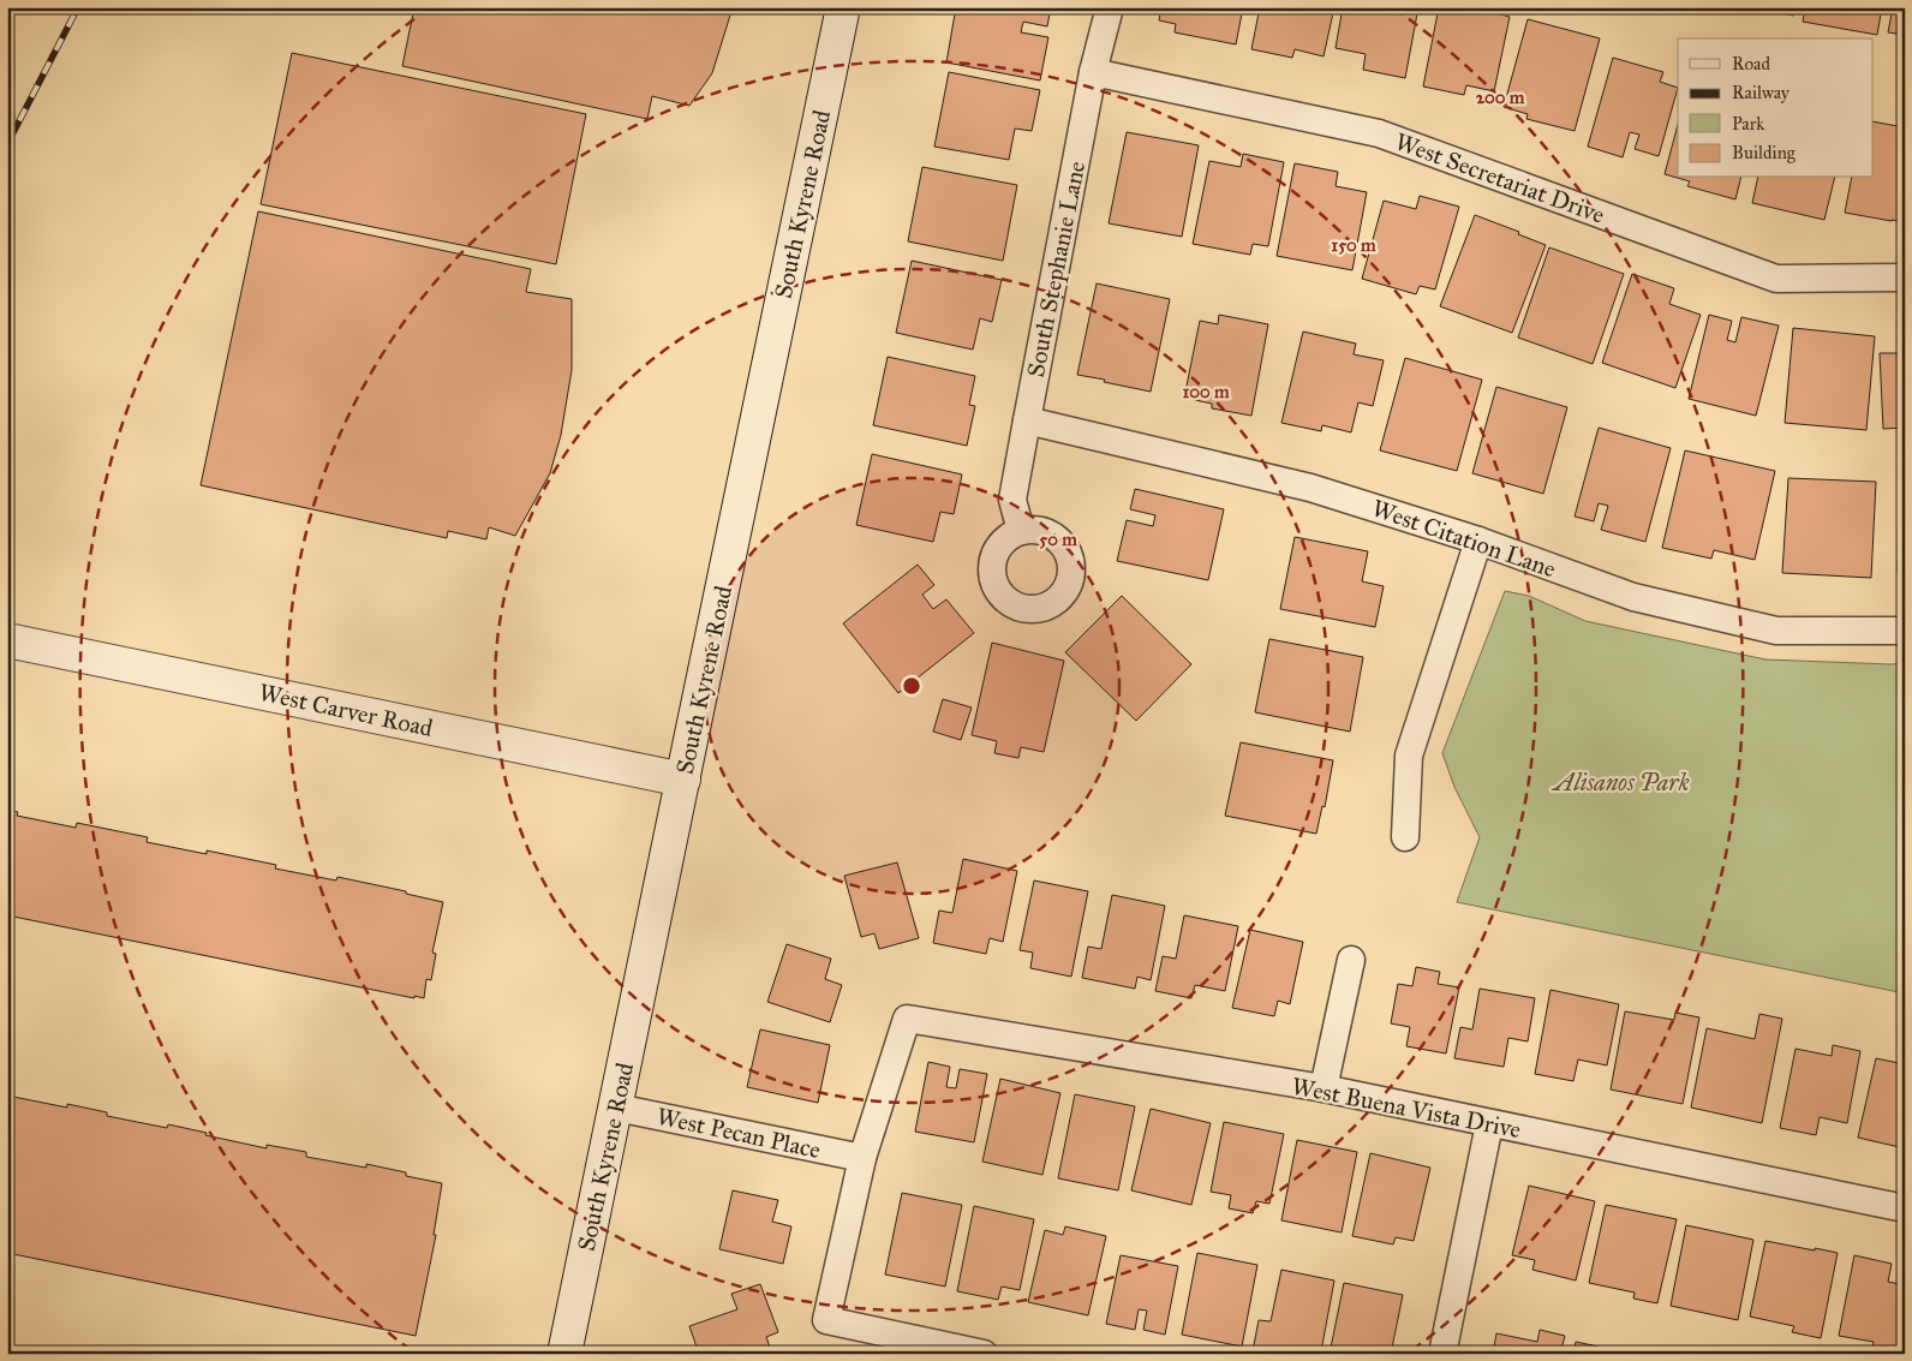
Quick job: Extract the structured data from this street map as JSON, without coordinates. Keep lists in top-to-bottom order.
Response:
{
  "streets": {
    "main road": ["South Kyrene Road", "West Carver Road"],
    "street": [
      "West Secretariat Drive",
      "South Stephanie Lane",
      "West Citation Lane",
      "West Buena Vista Drive",
      "West Pecan Place"
    ]
  },
  "crossings": [
    ["West Secretariat Drive", "South Stephanie Lane"],
    ["South Kyrene Road", "West Carver Road"],
    ["South Kyrene Road", "West Pecan Place"],
    ["South Stephanie Lane", "West Citation Lane"],
    ["West Buena Vista Drive", "West Pecan Place"]
  ],
  "parks": ["Alisanos Park"],
  "legend": [
    "Road",
    "Railway",
    "Park",
    "Building"
  ],
  "rings": [
    "200 m",
    "150 m",
    "100 m",
    "50 m"
  ]
}
